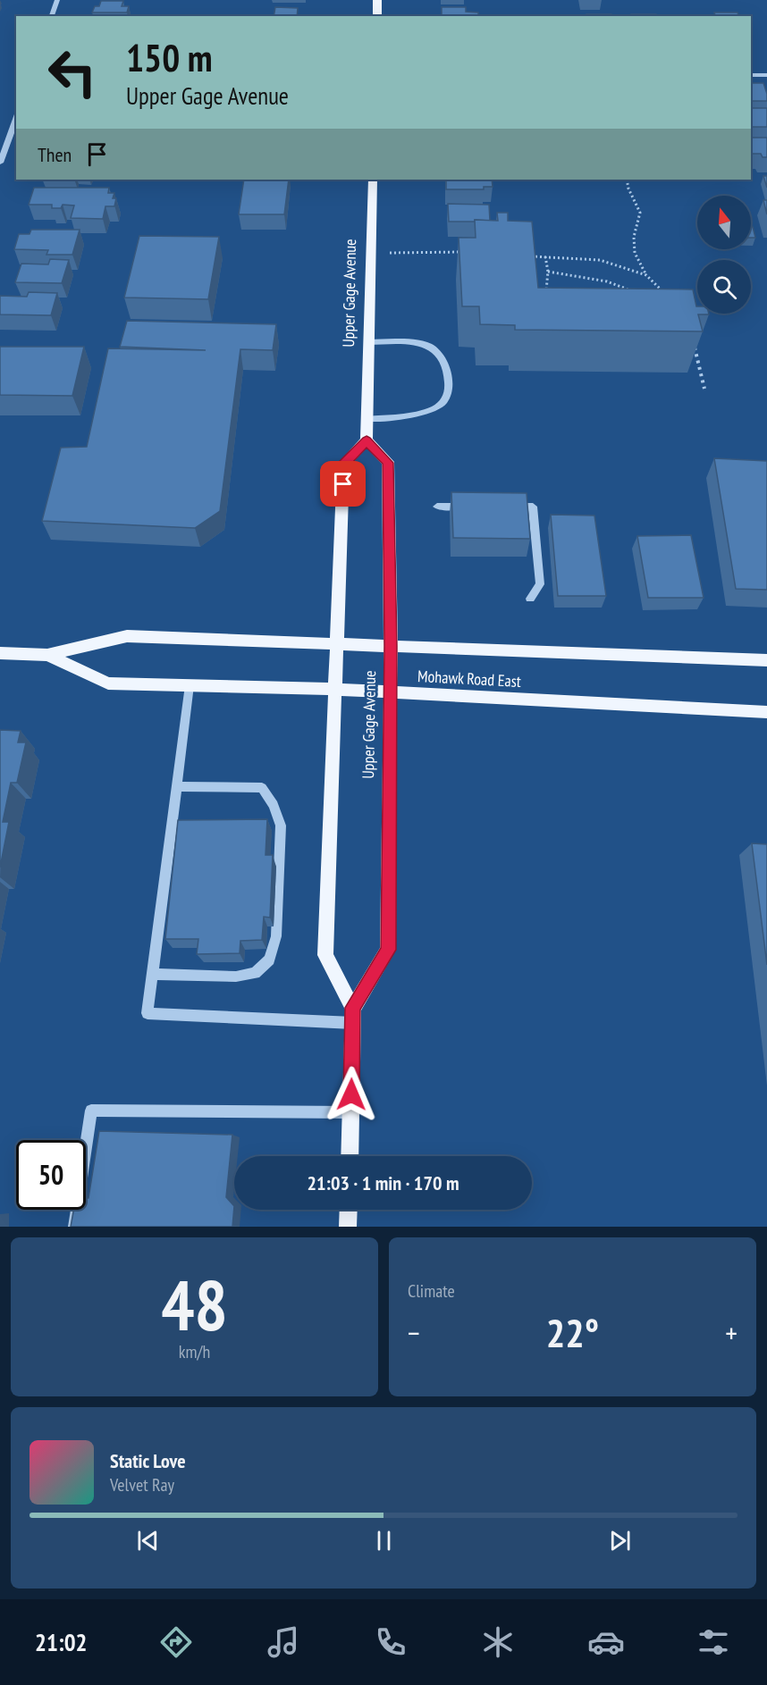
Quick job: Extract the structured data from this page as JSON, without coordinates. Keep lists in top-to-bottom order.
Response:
{
  "streets": {
    "main road": ["Upper Gage Avenue", "Mohawk Road East"]
  },
  "crossings": [
    ["Upper Gage Avenue", "Mohawk Road East"]
  ],
  "north": "top",
  "page": {
    "turn": ["150 m", "Upper Gage Avenue"],
    "then": "Then",
    "limit": "50",
    "trip": "21:03 · 1 min · 170 m",
    "tile": [
      ["48", "km/h"],
      "Climate"
    ],
    "heat": ["−", "22°", "+"],
    "song": ["Static Love", "Velvet Ray"],
    "tabs": "21:02"
  }
}
